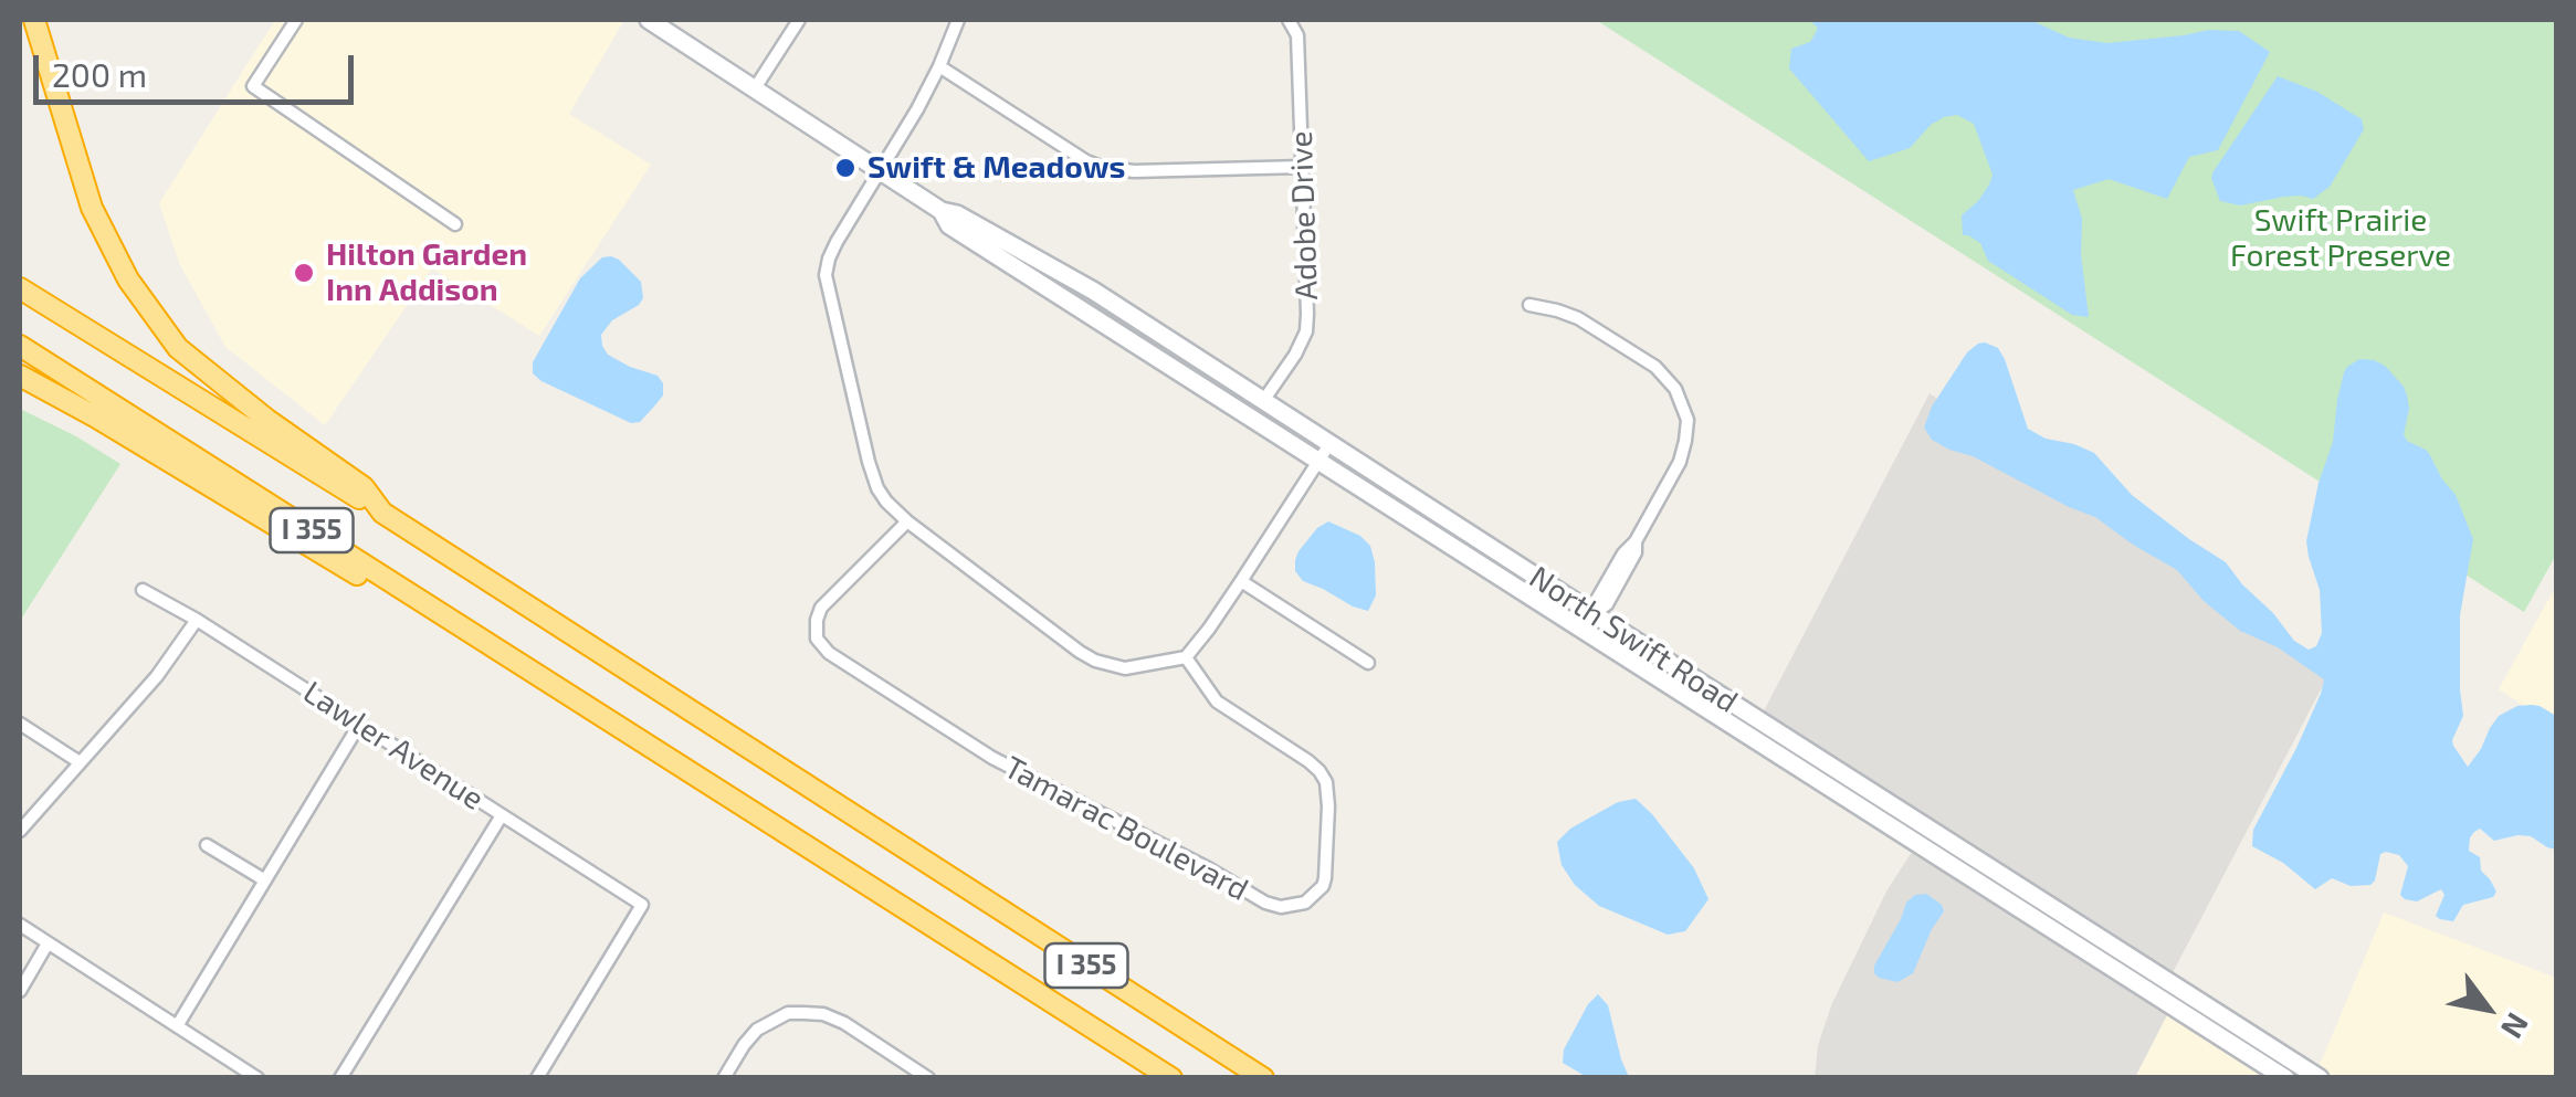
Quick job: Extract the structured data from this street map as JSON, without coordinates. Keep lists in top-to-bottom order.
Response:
{
  "streets": {
    "highway": ["I 355"],
    "street": [
      "Adobe Drive",
      "North Swift Road",
      "Lawler Avenue",
      "Tamarac Boulevard"
    ]
  },
  "crossings": [
    ["Adobe Drive", "North Swift Road"]
  ],
  "parks": ["Swift Prairie Forest Preserve"],
  "places": ["Swift & Meadows", "Hilton Garden Inn Addison"],
  "scale_bar": "200 m",
  "north": "bottom right"
}
